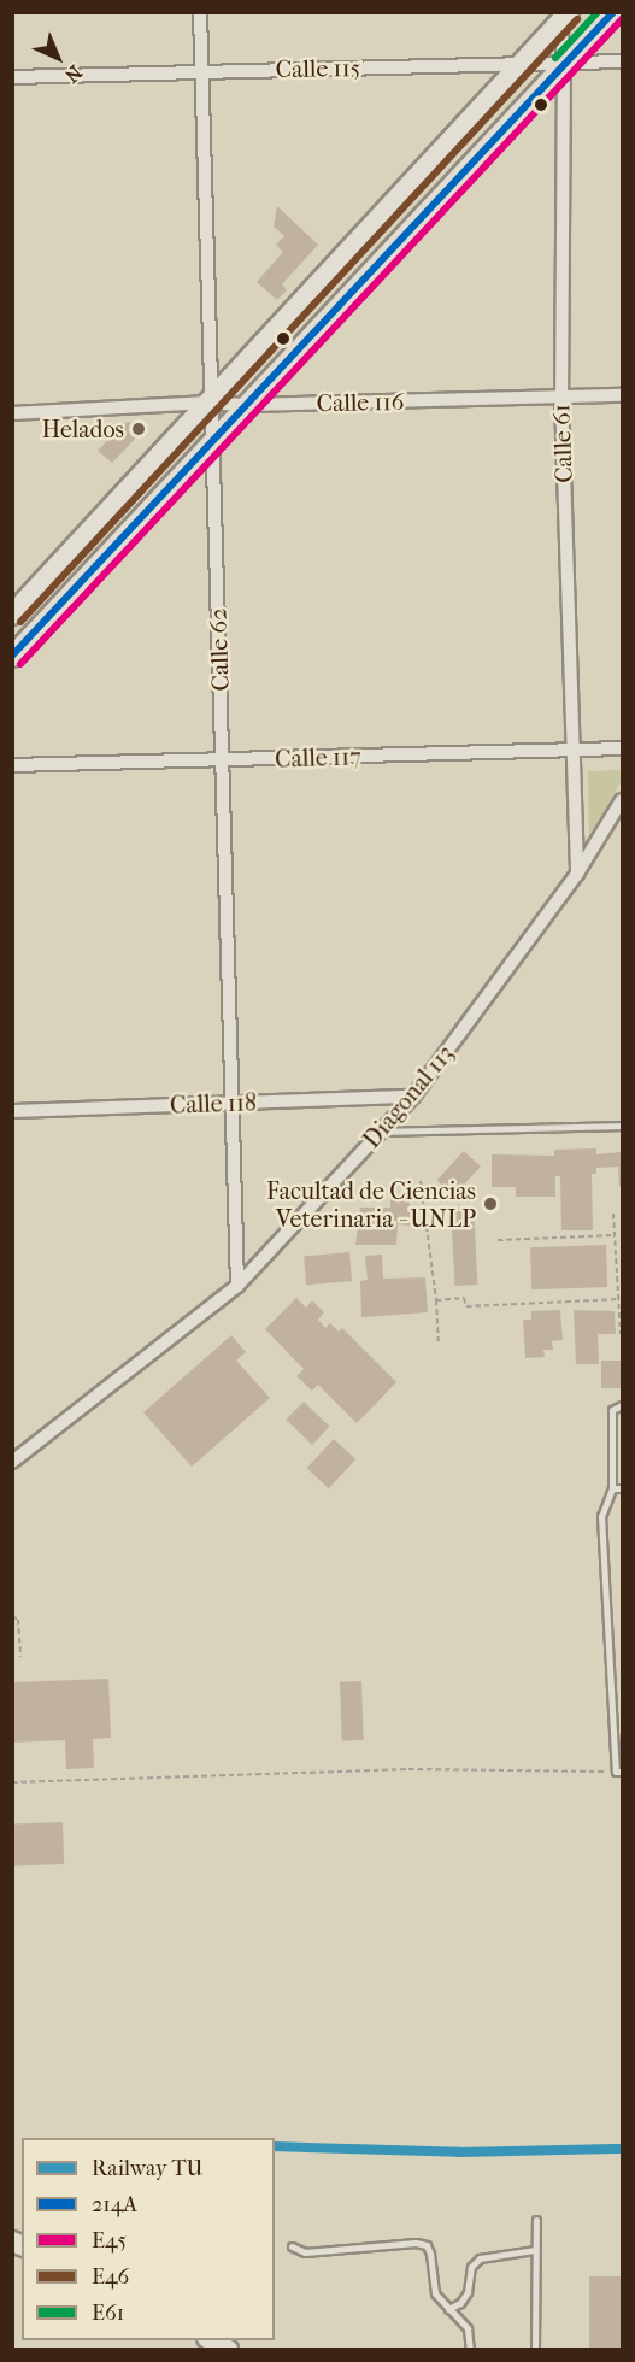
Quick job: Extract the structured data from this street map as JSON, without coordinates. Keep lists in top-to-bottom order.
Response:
{
  "streets": {
    "street": [
      "Calle 115",
      "Calle 116",
      "Calle 61",
      "Calle 62",
      "Calle 117",
      "Diagonal 113",
      "Calle 118"
    ]
  },
  "crossings": [
    ["Calle 115", "Calle 61"],
    ["Calle 115", "Calle 62"],
    ["Calle 116", "Calle 61"],
    ["Calle 116", "Calle 62"],
    ["Calle 61", "Calle 117"],
    ["Calle 61", "Diagonal 113"],
    ["Calle 62", "Calle 117"],
    ["Calle 62", "Diagonal 113"],
    ["Calle 62", "Calle 118"],
    ["Diagonal 113", "Calle 118"]
  ],
  "places": ["Helados", "Facultad de Ciencias Veterinaria - UNLP"],
  "lines": [
    "transit line 214A",
    "transit line E61",
    "transit line E45",
    "transit line E46",
    "rail line TU"
  ],
  "legend": [
    "Railway TU",
    "214A",
    "E45",
    "E46",
    "E61"
  ],
  "north": "bottom right"
}
